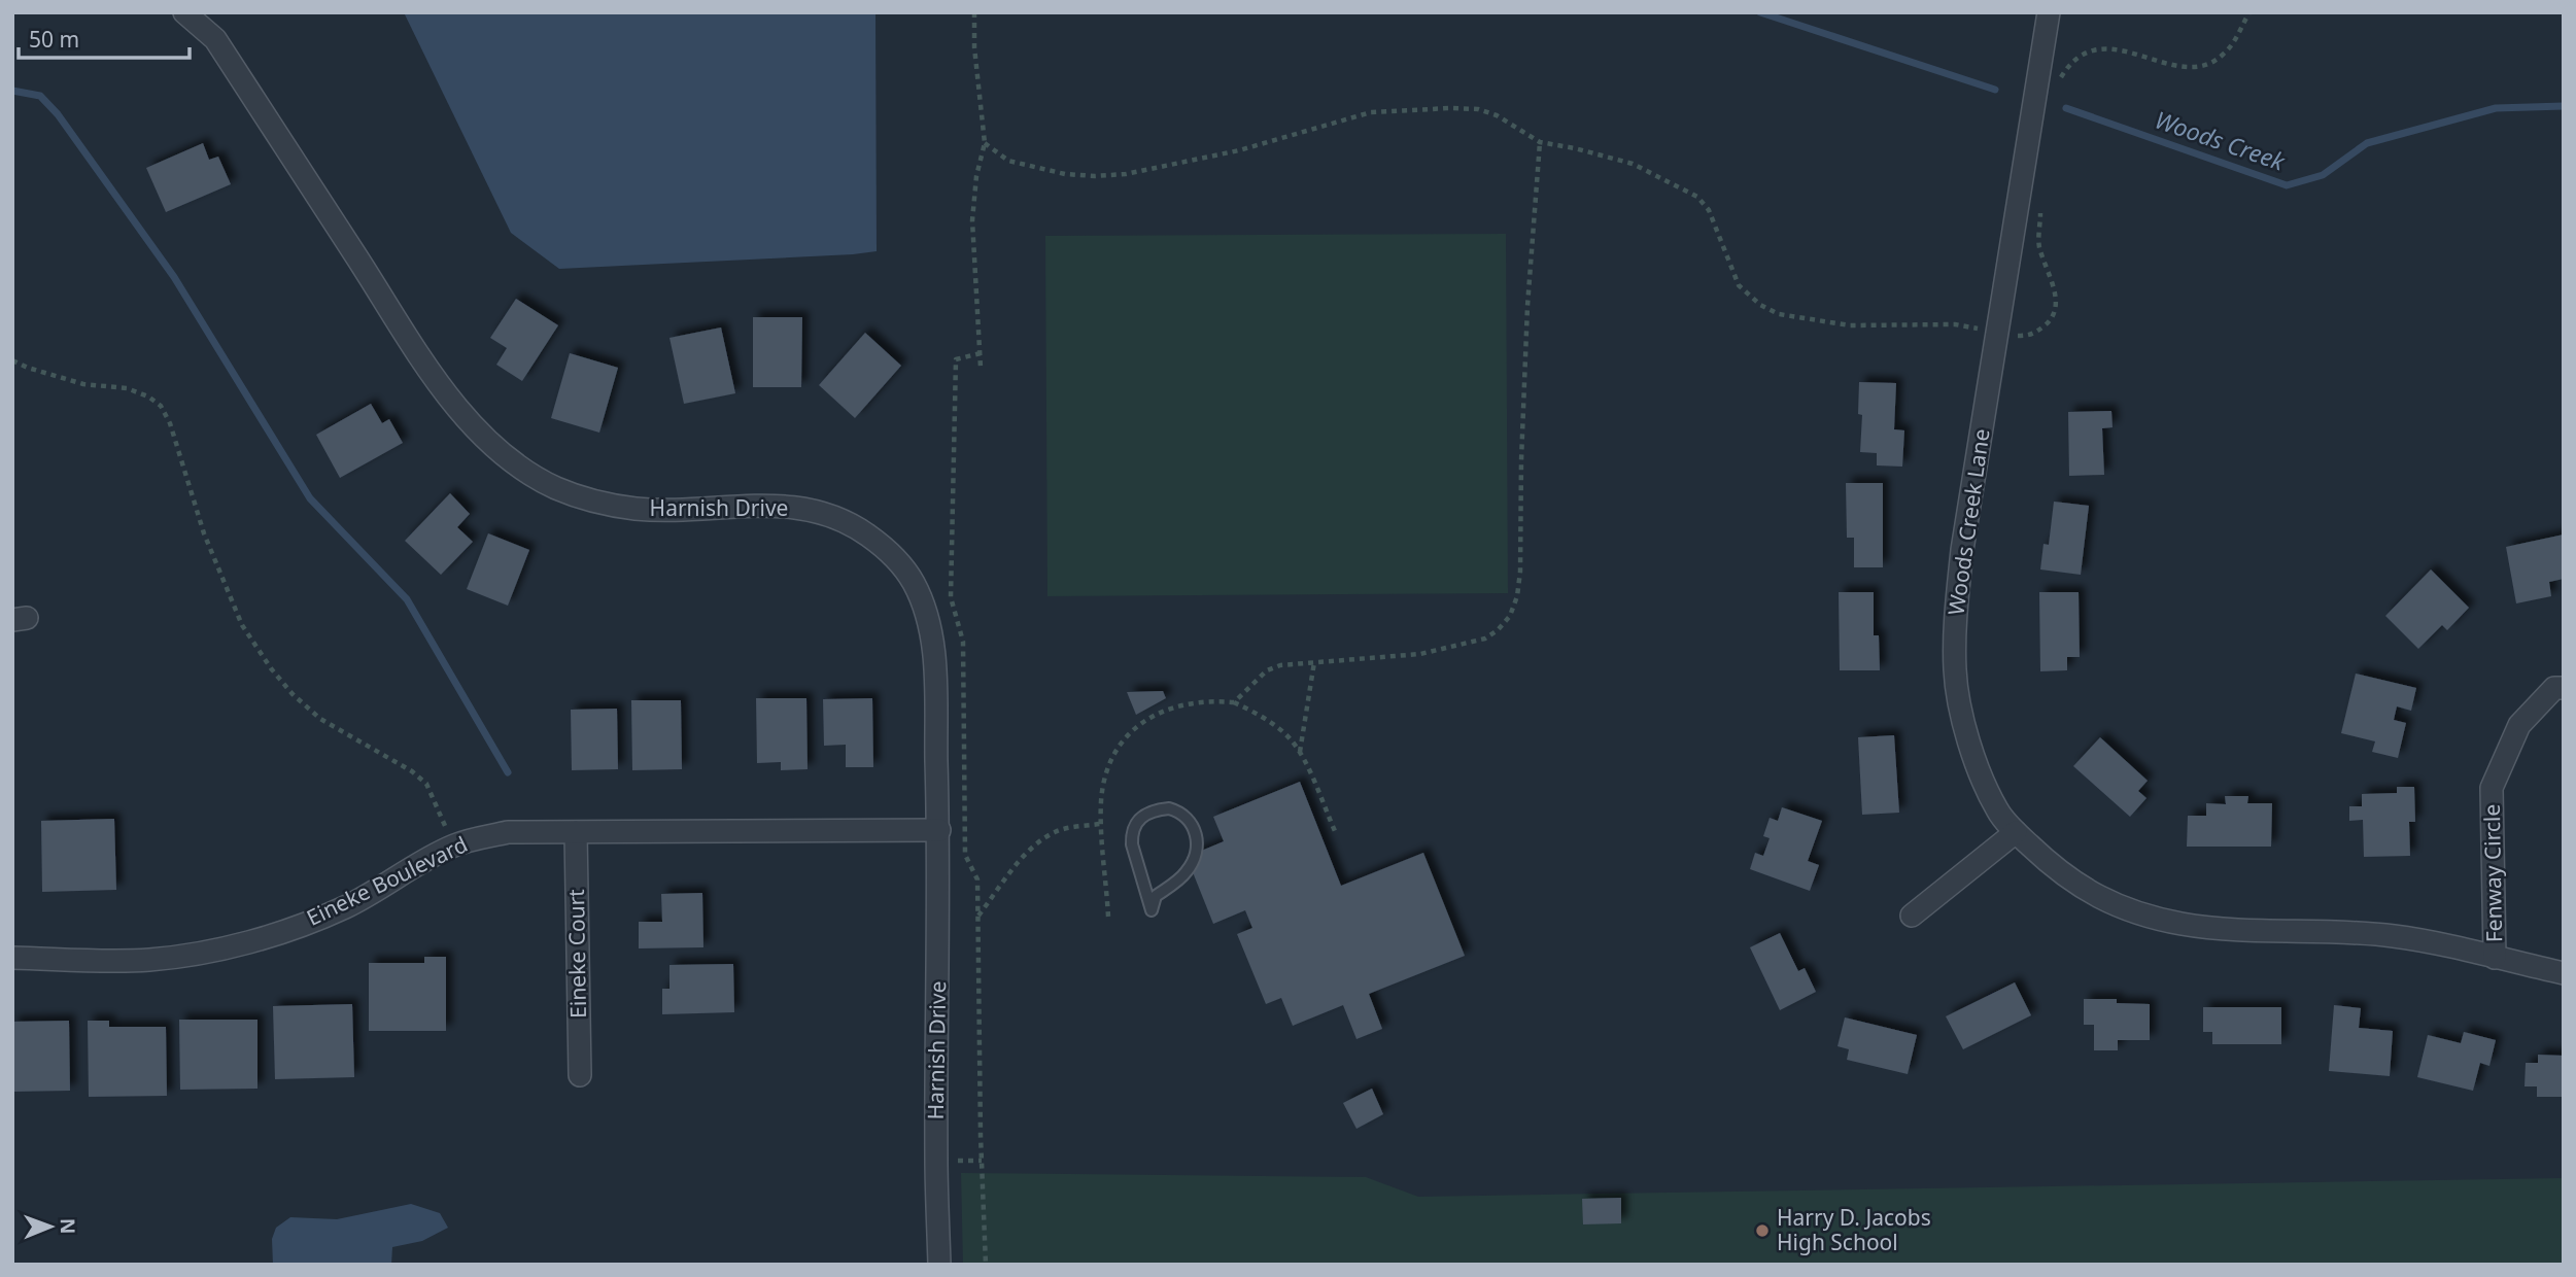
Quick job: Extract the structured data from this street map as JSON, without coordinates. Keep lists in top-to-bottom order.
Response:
{
  "streets": {
    "street": [
      "Harnish Drive",
      "Woods Creek Lane",
      "Fenway Circle",
      "Eineke Boulevard",
      "Eineke Court"
    ]
  },
  "crossings": [
    ["Harnish Drive", "Eineke Boulevard"],
    ["Woods Creek Lane", "Fenway Circle"],
    ["Eineke Boulevard", "Eineke Court"]
  ],
  "water": ["Woods Creek"],
  "places": ["Harry D. Jacobs High School"],
  "scale_bar": "50 m",
  "north": "right"
}
